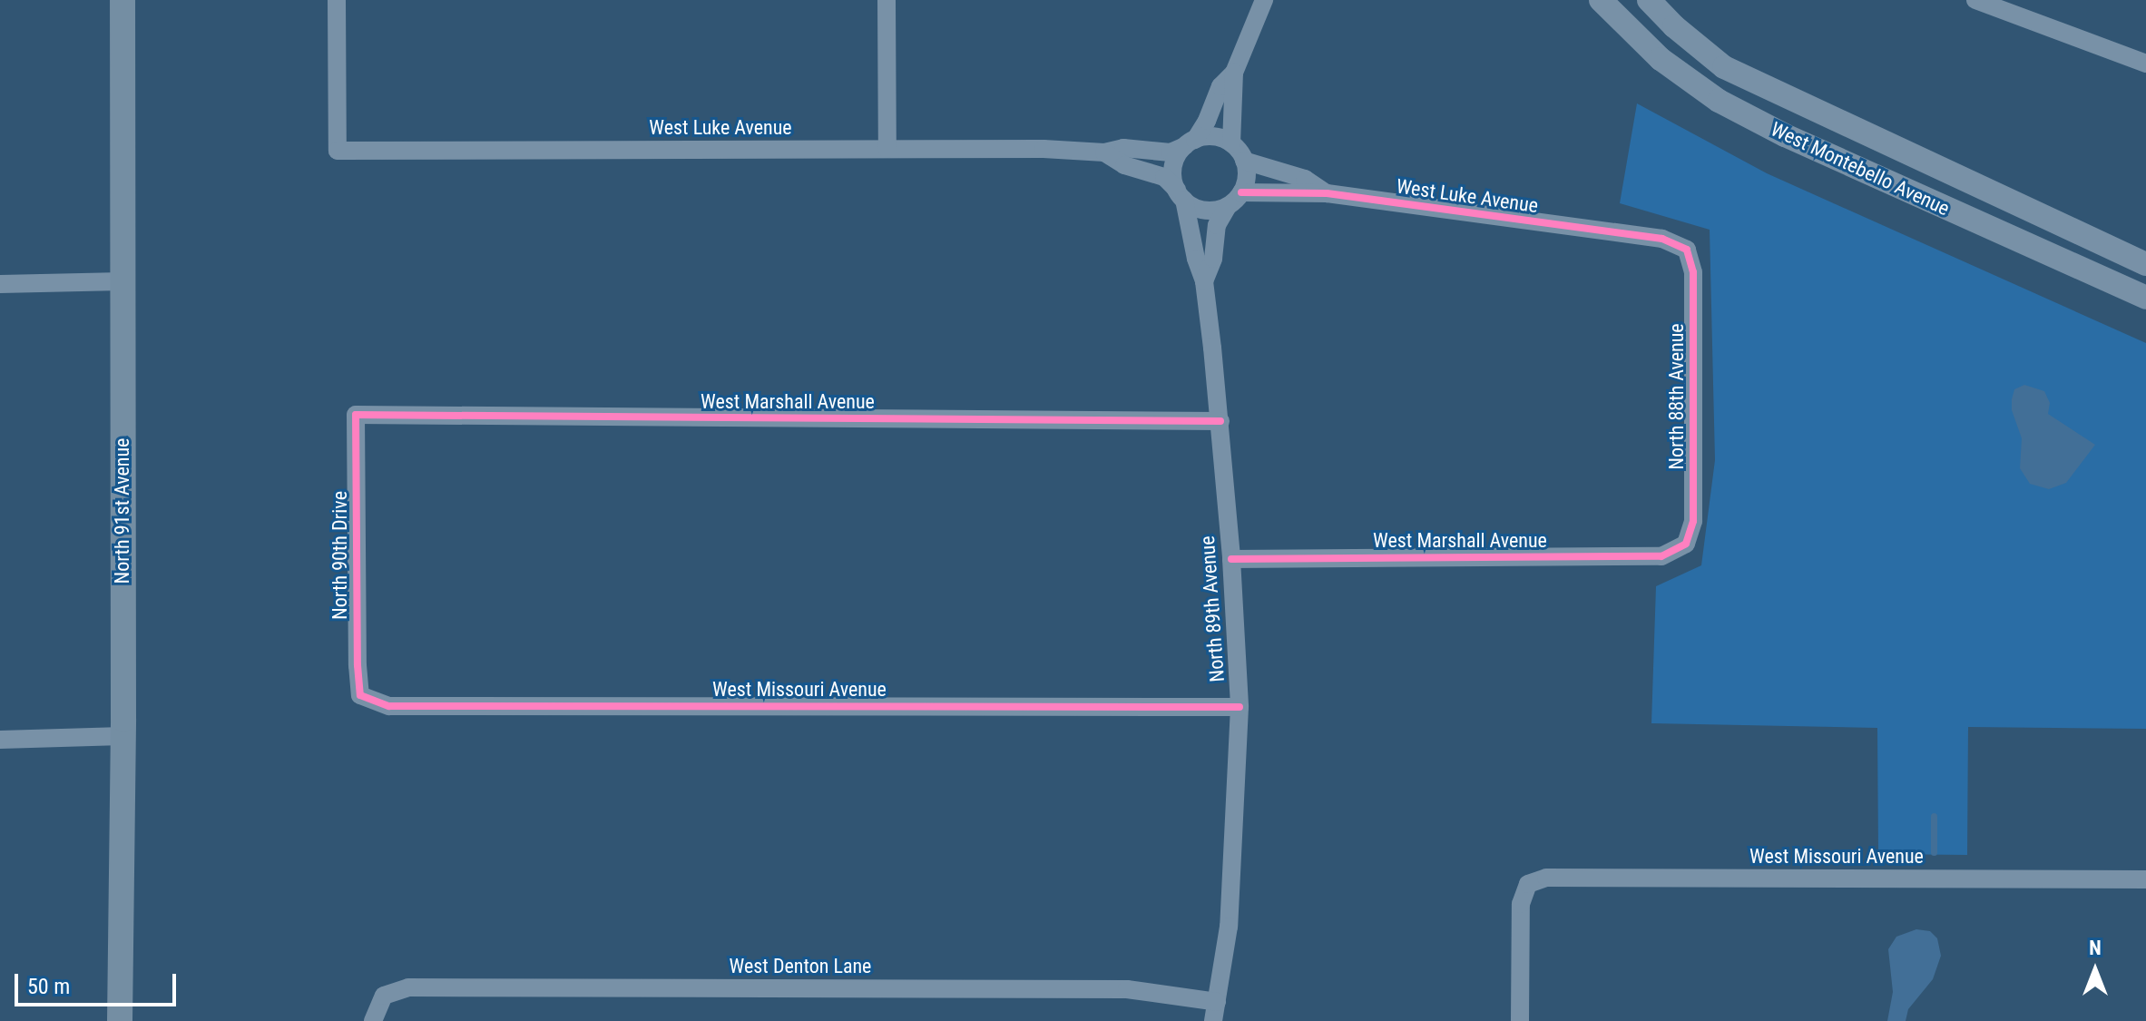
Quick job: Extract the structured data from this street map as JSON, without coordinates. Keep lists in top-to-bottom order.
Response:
{
  "streets": {
    "main road": ["North 91st Avenue"],
    "street": [
      "West Luke Avenue",
      "West Montebello Avenue",
      "North 88th Avenue",
      "West Marshall Avenue",
      "North 90th Drive",
      "North 89th Avenue",
      "West Missouri Avenue",
      "West Denton Lane"
    ]
  },
  "crossings": [
    ["West Luke Avenue", "North 88th Avenue"],
    ["West Luke Avenue", "North 89th Avenue"],
    ["North 88th Avenue", "West Marshall Avenue"],
    ["West Marshall Avenue", "North 90th Drive"],
    ["West Marshall Avenue", "North 89th Avenue"],
    ["North 90th Drive", "West Missouri Avenue"],
    ["North 89th Avenue", "West Missouri Avenue"],
    ["North 89th Avenue", "West Denton Lane"]
  ],
  "scale_bar": "50 m",
  "north": "top"
}
